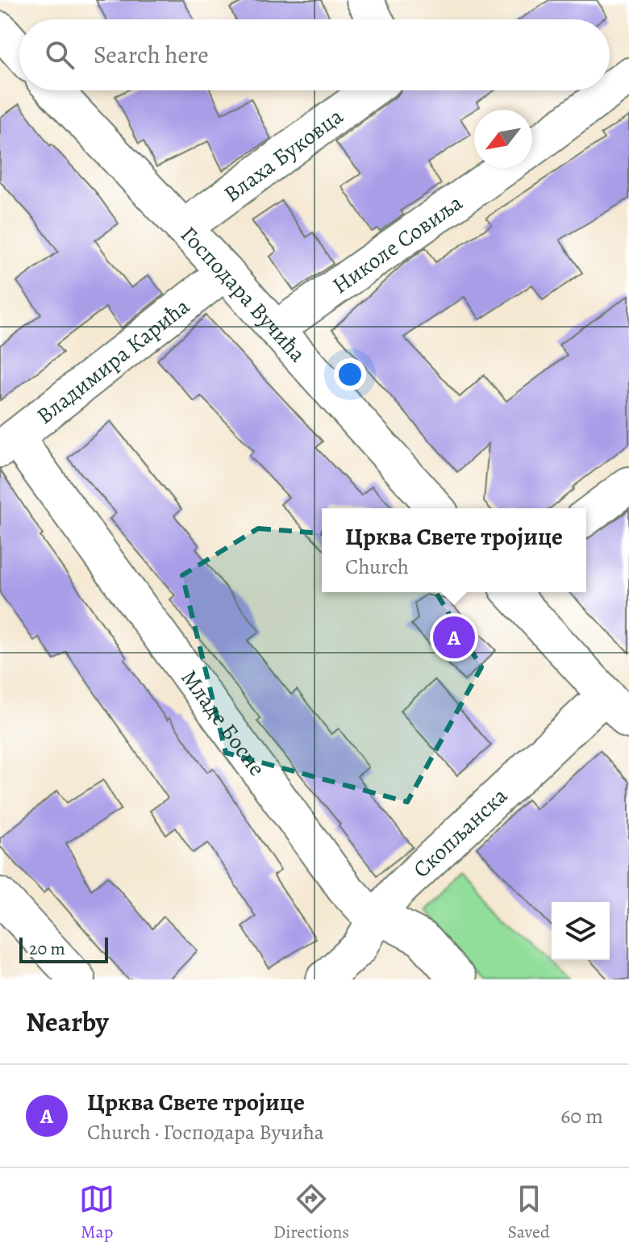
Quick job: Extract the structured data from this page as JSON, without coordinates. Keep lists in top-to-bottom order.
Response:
{
  "streets": {
    "street": [
      "Влаха Буковца",
      "Николе Совиља",
      "Господара Вучића",
      "Владимира Карића",
      "Младе Босне",
      "Скопљанска"
    ]
  },
  "crossings": [
    ["Влаха Буковца", "Господара Вучића"],
    ["Николе Совиља", "Господара Вучића"],
    ["Господара Вучића", "Владимира Карића"],
    ["Владимира Карића", "Младе Босне"],
    ["Младе Босне", "Скопљанска"]
  ],
  "scale_bar": "20 m",
  "north": "bottom left",
  "page": {
    "search": "Search here",
    "popup": ["Црква Свете тројице", "Church"],
    "pins": "A",
    "scale": "20 m",
    "heading": "Nearby",
    "list": [
      {
        "mark": "A",
        "name": "Црква Свете тројице",
        "note": "Church · Господара Вучића",
        "value": "60 m"
      }
    ],
    "nav": ["Map", "Directions", "Saved"]
  }
}
